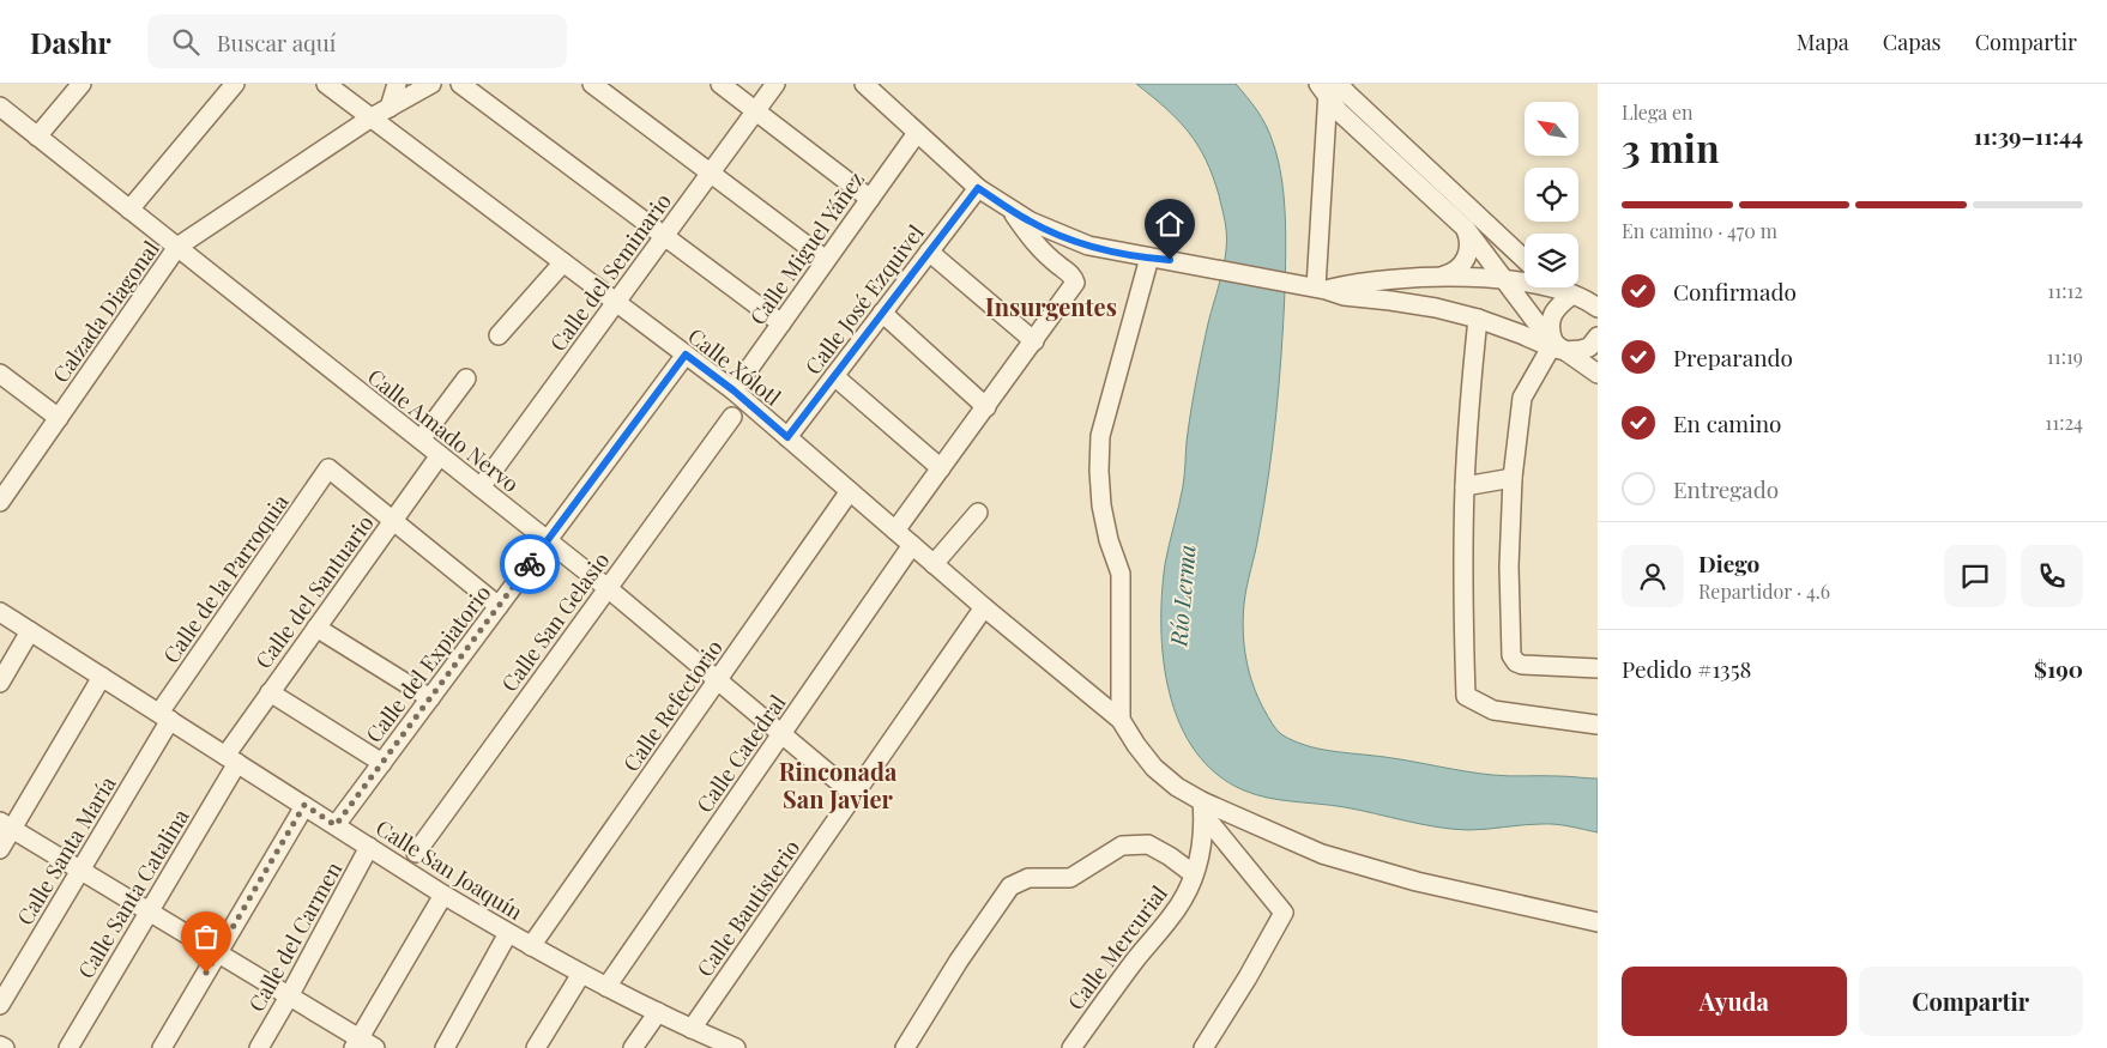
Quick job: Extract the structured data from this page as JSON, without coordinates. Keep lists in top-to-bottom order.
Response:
{
  "streets": {
    "street": [
      "Calle Miguel Yáñez",
      "Calle del Seminario",
      "Calle José Ezquivel",
      "Calzada Diagonal",
      "Calle Xólotl",
      "Calle Amado Nervo",
      "Calle de la Parroquia",
      "Calle del Santuario",
      "Calle San Gelasio",
      "Calle del Expiatorio",
      "Calle Refectorio",
      "Calle Catedral",
      "Calle Santa María",
      "Calle San Joaquín",
      "Calle Santa Catalina",
      "Calle Bautisterio",
      "Calle del Carmen",
      "Calle Mercurial"
    ]
  },
  "crossings": [
    ["Calle Miguel Yáñez", "Calle Xólotl"],
    ["Calle del Seminario", "Calle Xólotl"],
    ["Calle del Seminario", "Calle Amado Nervo"],
    ["Calle José Ezquivel", "Calle Xólotl"],
    ["Calzada Diagonal", "Calle Xólotl"],
    ["Calzada Diagonal", "Calle Amado Nervo"],
    ["Calle Xólotl", "Calle del Expiatorio"],
    ["Calle Xólotl", "Calle Refectorio"],
    ["Calle Xólotl", "Calle Catedral"],
    ["Calle Xólotl", "Calle Bautisterio"],
    ["Calle Xólotl", "Calle Mercurial"],
    ["Calle Amado Nervo", "Calle del Santuario"],
    ["Calle Amado Nervo", "Calle San Gelasio"],
    ["Calle Amado Nervo", "Calle del Expiatorio"],
    ["Calle Amado Nervo", "Calle Refectorio"],
    ["Calle Amado Nervo", "Calle Catedral"],
    ["Calle Amado Nervo", "Calle Bautisterio"],
    ["Calle de la Parroquia", "Calle del Santuario"],
    ["Calle de la Parroquia", "Calle Santa María"],
    ["Calle de la Parroquia", "Calle San Joaquín"],
    ["Calle del Santuario", "Calle San Joaquín"],
    ["Calle del Santuario", "Calle Santa Catalina"],
    ["Calle del Expiatorio", "Calle San Joaquín"],
    ["Calle Refectorio", "Calle San Joaquín"],
    ["Calle Catedral", "Calle San Joaquín"],
    ["Calle Santa María", "Calle San Joaquín"],
    ["Calle San Joaquín", "Calle Santa Catalina"],
    ["Calle San Joaquín", "Calle Bautisterio"],
    ["Calle San Joaquín", "Calle del Carmen"]
  ],
  "districts": ["Insurgentes", "Rinconada San Javier"],
  "water": ["Río Lerma"],
  "north": "top left",
  "page": {
    "header": "Dashr",
    "search": "Buscar aquí",
    "nav": ["Mapa", "Capas", "Compartir"],
    "heading": ["3 min", "Llega en", "11:39–11:44"],
    "panel": [
      "Diego",
      "Repartidor · 4.6",
      "Pedido #1358",
      "$190"
    ],
    "bar": "En camino · 470 m",
    "list": [
      ["Confirmado", "11:12"],
      ["Preparando", "11:19"],
      ["En camino", "11:24"],
      "Entregado"
    ],
    "buttons": ["Ayuda", "Compartir"]
  }
}
